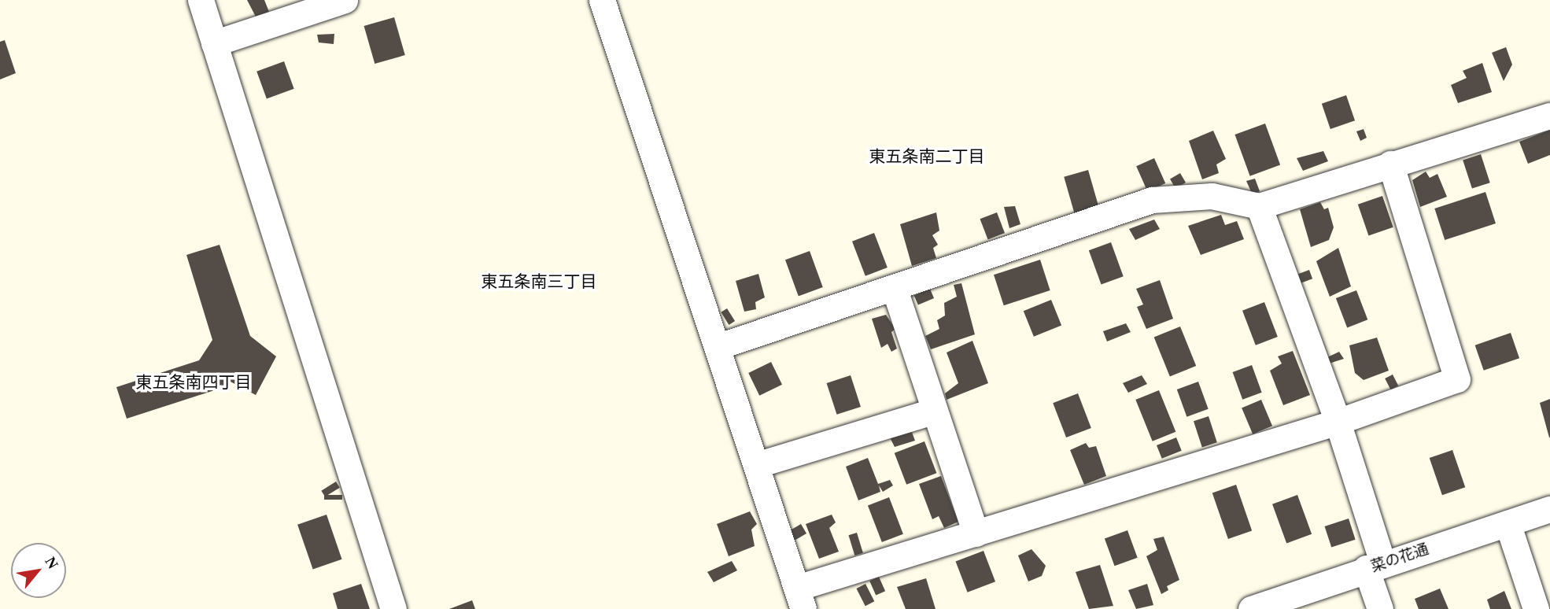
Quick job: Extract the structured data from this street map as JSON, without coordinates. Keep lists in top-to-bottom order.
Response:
{
  "streets": {
    "street": ["菜の花通"]
  },
  "districts": ["東五条南二丁目", "東五条南三丁目", "東五条南四丁目"],
  "north": "top right"
}
